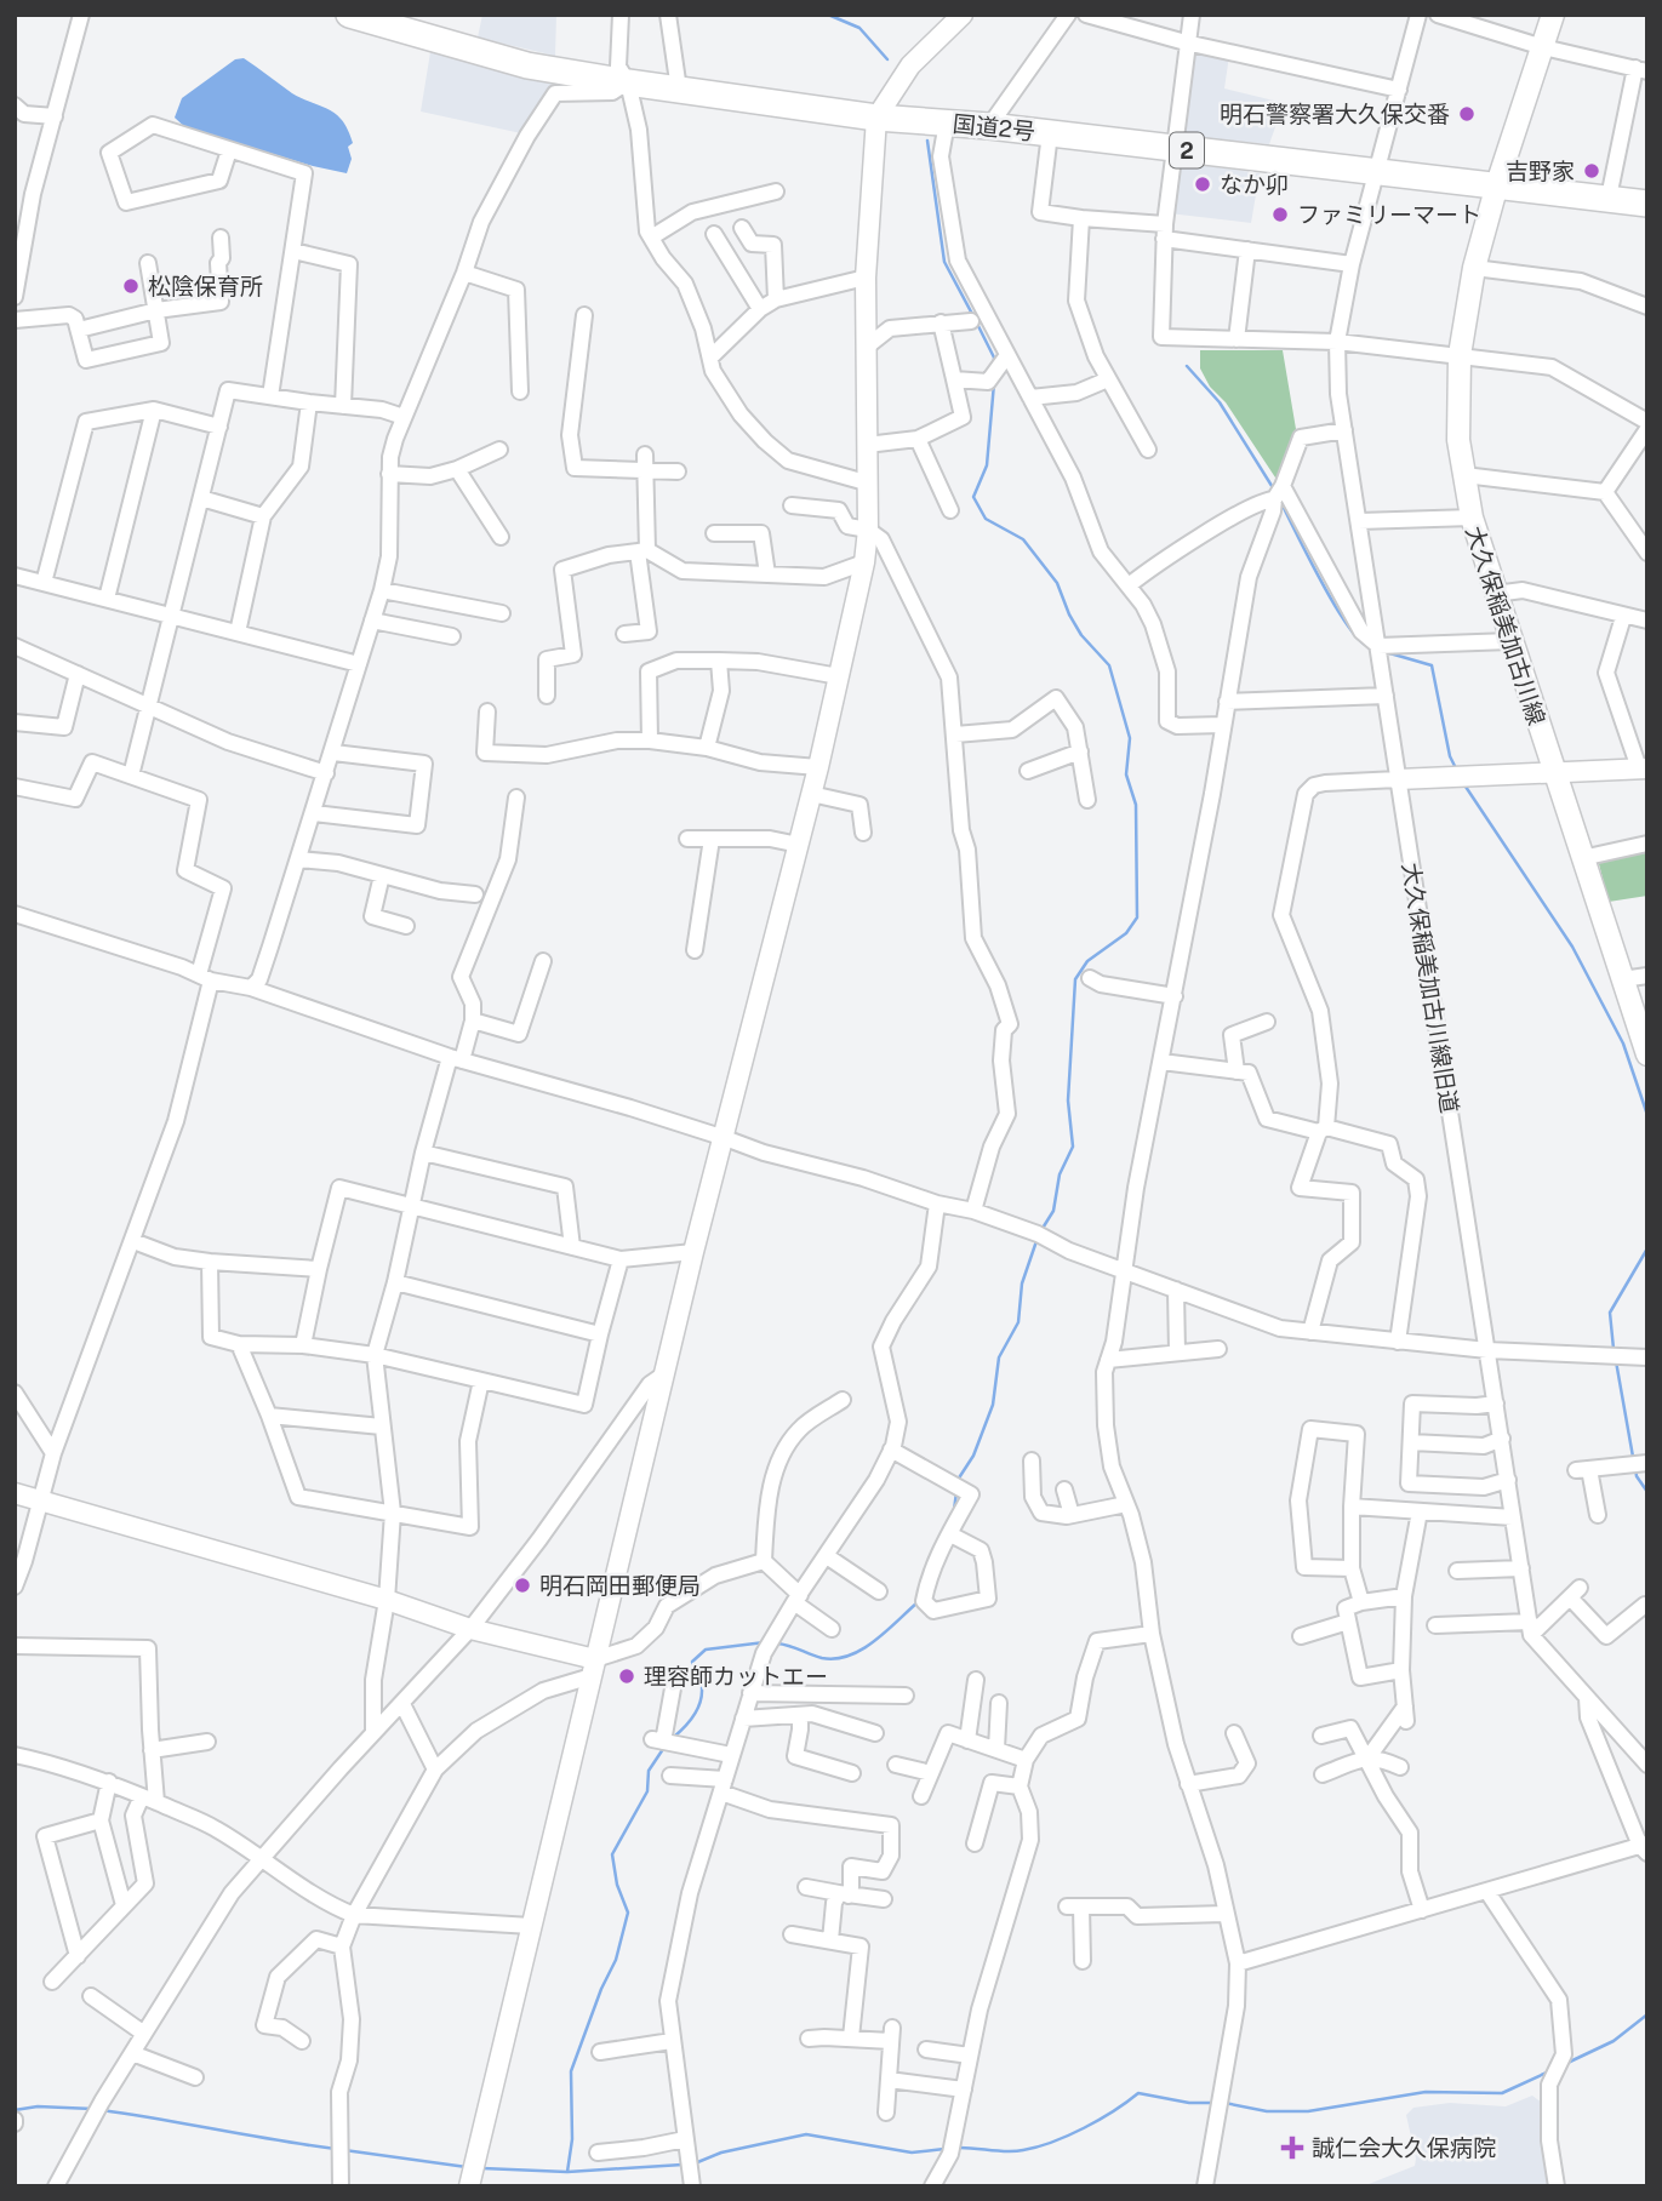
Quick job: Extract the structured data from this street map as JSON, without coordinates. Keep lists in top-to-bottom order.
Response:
{
  "streets": {
    "highway": ["国道2号", "2"],
    "main road": ["大久保稲美加古川線"],
    "street": ["大久保稲美加古川線旧道"]
  },
  "crossings": [
    ["国道2号", "大久保稲美加古川線"],
    ["国道2号", "大久保稲美加古川線旧道"]
  ],
  "places": {
    "other": [
      "明石警察署大久保交番",
      "吉野家",
      "なか卯",
      "ファミリーマート",
      "松陰保育所",
      "明石岡田郵便局",
      "理容師カットエー"
    ],
    "health": ["誠仁会大久保病院"]
  }
}
